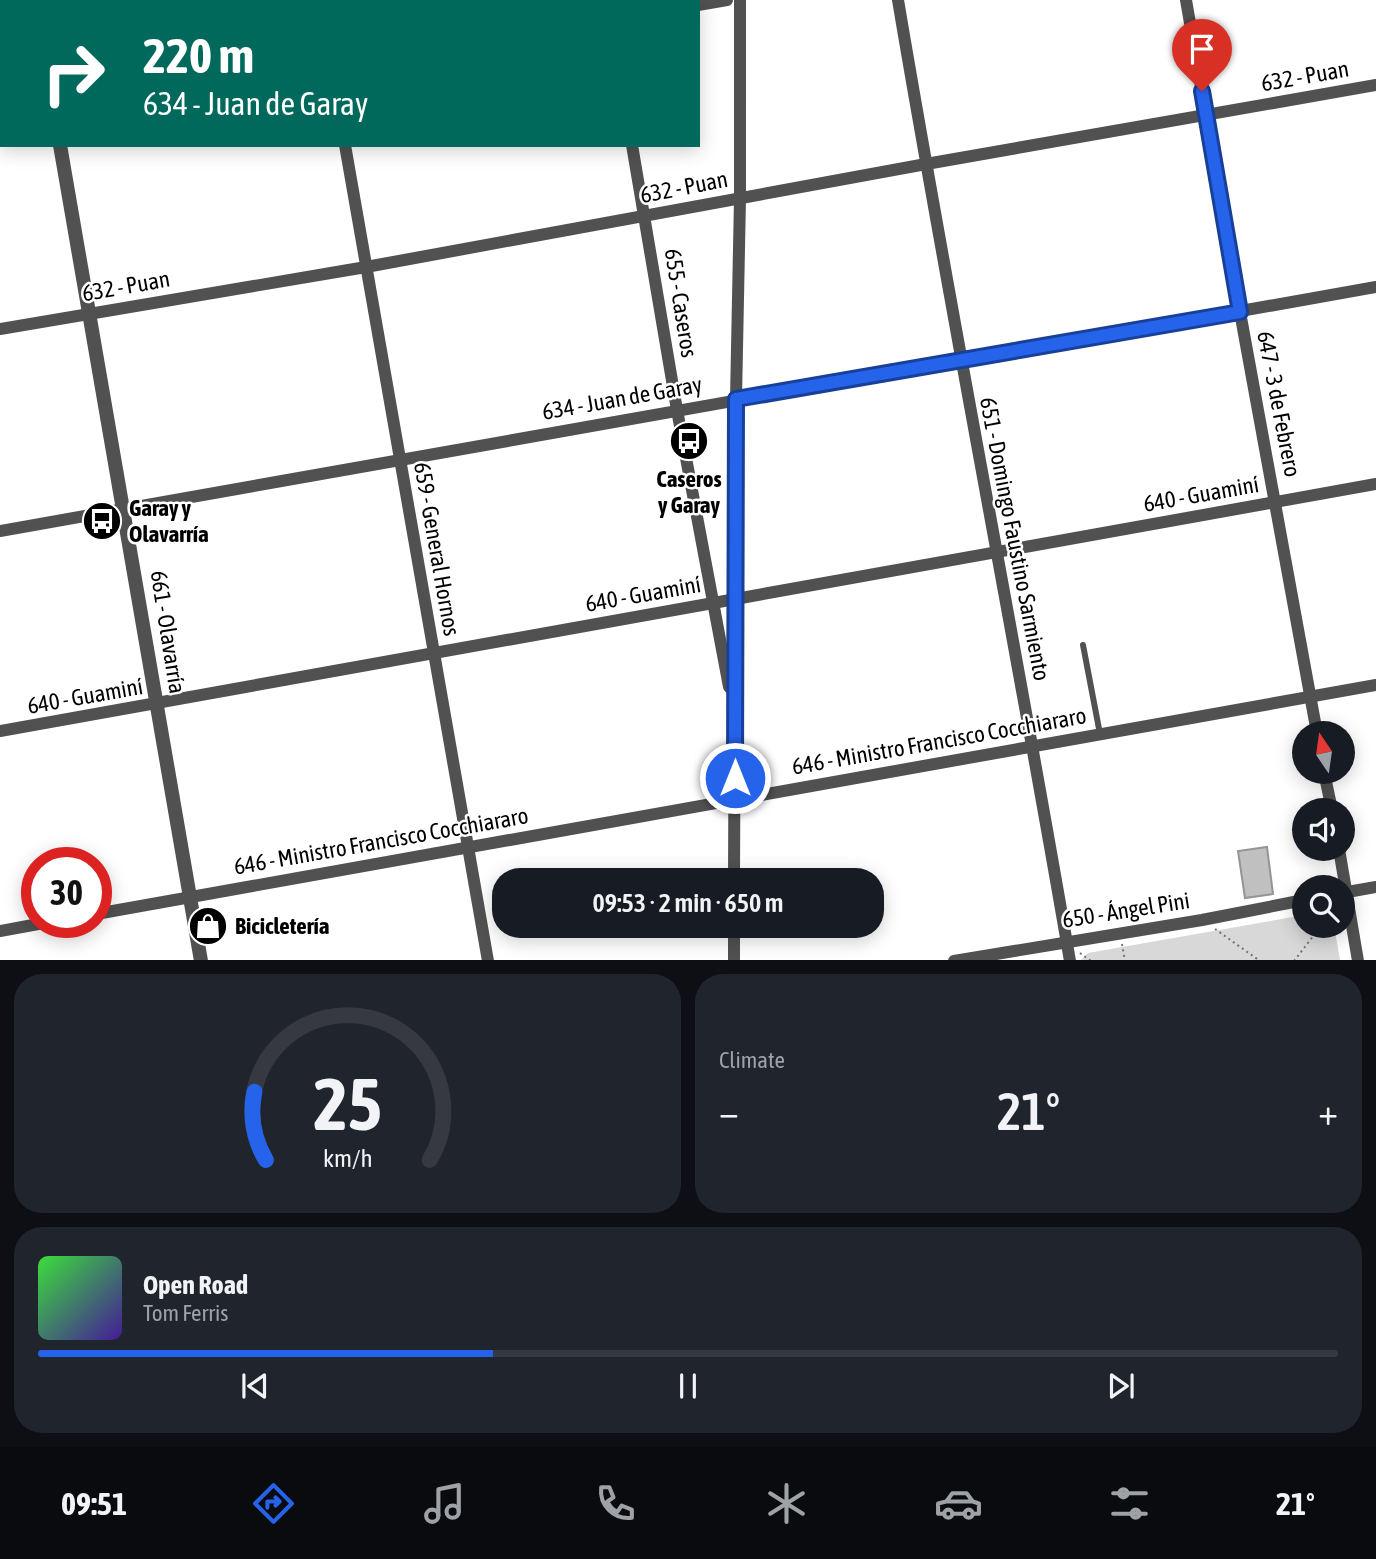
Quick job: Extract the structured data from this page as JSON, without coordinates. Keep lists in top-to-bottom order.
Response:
{
  "streets": {
    "street": [
      "632 - Puan",
      "655 - Caseros",
      "634 - Juan de Garay",
      "647 - 3 de Febrero",
      "640 - Guaminí",
      "651 - Domingo Faustino Sarmiento",
      "659 - General Hornos",
      "661 - Olavarría",
      "646 - Ministro Francisco Cocchiararo",
      "650 - Ángel Pini"
    ]
  },
  "crossings": [
    ["632 - Puan", "655 - Caseros"],
    ["632 - Puan", "647 - 3 de Febrero"],
    ["632 - Puan", "651 - Domingo Faustino Sarmiento"],
    ["632 - Puan", "659 - General Hornos"],
    ["632 - Puan", "661 - Olavarría"],
    ["655 - Caseros", "634 - Juan de Garay"],
    ["655 - Caseros", "640 - Guaminí"],
    ["634 - Juan de Garay", "647 - 3 de Febrero"],
    ["634 - Juan de Garay", "651 - Domingo Faustino Sarmiento"],
    ["634 - Juan de Garay", "659 - General Hornos"],
    ["634 - Juan de Garay", "661 - Olavarría"],
    ["647 - 3 de Febrero", "640 - Guaminí"],
    ["647 - 3 de Febrero", "646 - Ministro Francisco Cocchiararo"],
    ["640 - Guaminí", "651 - Domingo Faustino Sarmiento"],
    ["640 - Guaminí", "659 - General Hornos"],
    ["640 - Guaminí", "661 - Olavarría"],
    ["651 - Domingo Faustino Sarmiento", "646 - Ministro Francisco Cocchiararo"],
    ["651 - Domingo Faustino Sarmiento", "650 - Ángel Pini"],
    ["659 - General Hornos", "646 - Ministro Francisco Cocchiararo"],
    ["661 - Olavarría", "646 - Ministro Francisco Cocchiararo"]
  ],
  "places": {
    "bus stop": ["Caseros y Garay", "Garay y Olavarría"],
    "shop": ["Bicicletería"]
  },
  "north": "top",
  "page": {
    "turn": ["220 m", "634 - Juan de Garay"],
    "limit": "30",
    "trip": "09:53 · 2 min · 650 m",
    "tile": "Climate",
    "heat": ["−", "21°", "+"],
    "song": ["Open Road", "Tom Ferris"],
    "tabs": ["09:51", "21°"],
    "gauge": ["25", "km/h"]
  }
}
